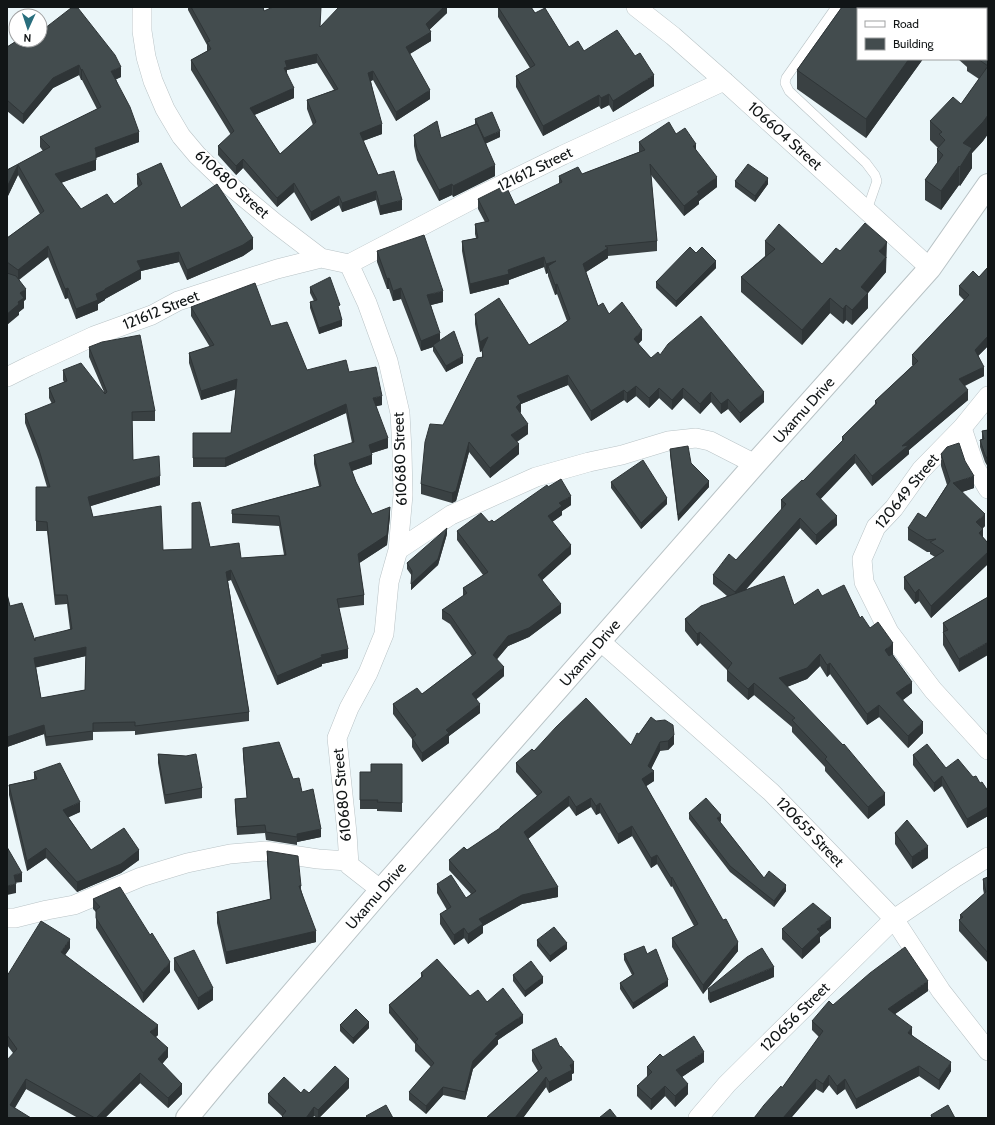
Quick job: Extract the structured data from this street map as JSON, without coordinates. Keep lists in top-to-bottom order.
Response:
{
  "streets": {
    "street": [
      "106604 Street",
      "121612 Street",
      "610680 Street",
      "Uxamu Drive",
      "120649 Street",
      "120655 Street",
      "120656 Street"
    ]
  },
  "crossings": [
    ["106604 Street", "121612 Street"],
    ["106604 Street", "Uxamu Drive"],
    ["121612 Street", "610680 Street"],
    ["610680 Street", "Uxamu Drive"],
    ["Uxamu Drive", "120655 Street"],
    ["120655 Street", "120656 Street"]
  ],
  "legend": ["Road", "Building"],
  "north": "bottom"
}
